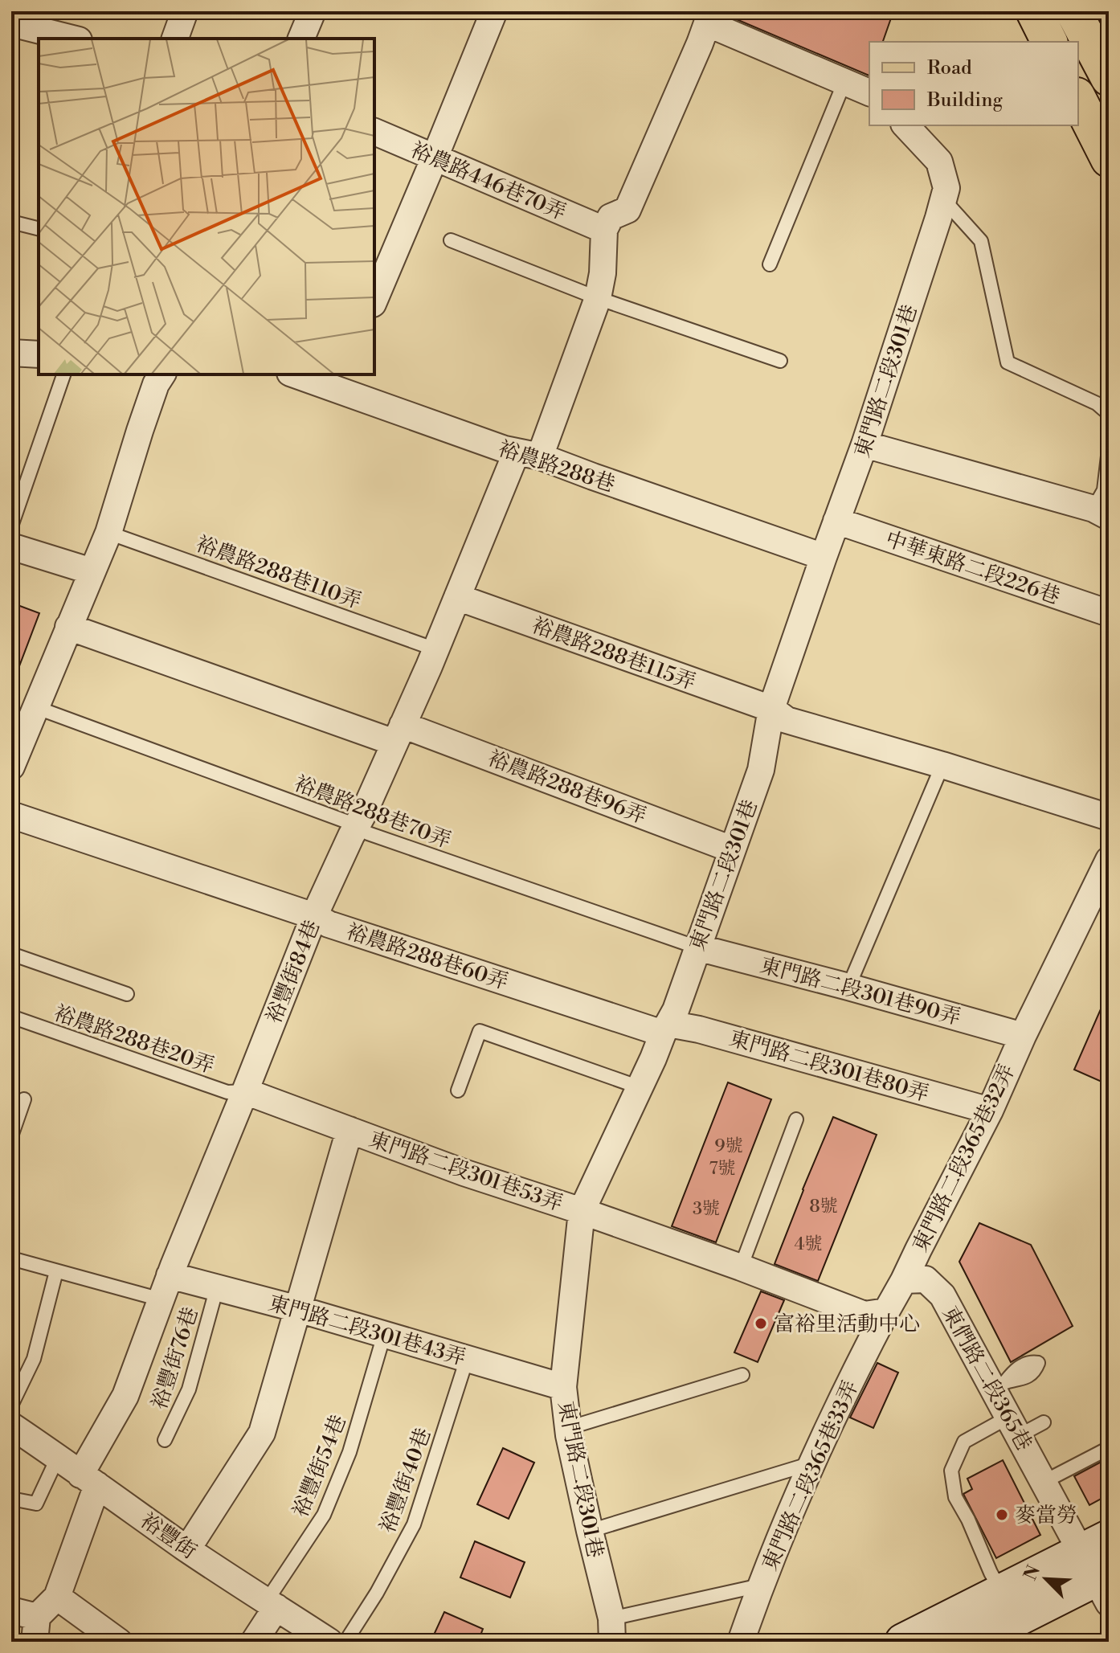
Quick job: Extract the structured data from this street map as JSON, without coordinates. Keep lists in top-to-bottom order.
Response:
{
  "streets": {
    "street": [
      "裕農路446巷70弄",
      "東門路二段301巷",
      "裕農路288巷",
      "中華東路二段226巷",
      "裕農路288巷115弄",
      "裕農路288巷96弄",
      "裕農路288巷60弄",
      "裕豐街84巷",
      "東門路二段301巷90弄",
      "東門路二段301巷80弄",
      "東門路二段365巷32弄",
      "東門路二段301巷53弄",
      "東門路二段301巷43弄",
      "東們路二段365巷",
      "東門路二段365巷33弄",
      "裕豐街"
    ],
    "lane": [
      "裕農路288巷110弄",
      "裕農路288巷70弄",
      "裕農路288巷20弄",
      "裕豐街76巷",
      "裕豐街54巷",
      "裕豐街40巷"
    ]
  },
  "crossings": [
    ["裕農路446巷70弄", "裕豐街84巷"],
    ["東門路二段301巷", "裕農路288巷"],
    ["東門路二段301巷", "中華東路二段226巷"],
    ["東門路二段301巷", "裕農路288巷115弄"],
    ["東門路二段301巷", "裕農路288巷96弄"],
    ["東門路二段301巷", "裕農路288巷70弄"],
    ["東門路二段301巷", "裕農路288巷60弄"],
    ["東門路二段301巷", "東門路二段301巷90弄"],
    ["東門路二段301巷", "東門路二段301巷80弄"],
    ["東門路二段301巷", "東門路二段301巷53弄"],
    ["東門路二段301巷", "東門路二段301巷43弄"],
    ["裕農路288巷", "裕豐街84巷"],
    ["裕農路288巷110弄", "裕豐街84巷"],
    ["裕農路288巷115弄", "裕豐街84巷"],
    ["裕農路288巷96弄", "裕豐街84巷"],
    ["裕農路288巷70弄", "裕豐街84巷"],
    ["裕農路288巷70弄", "東門路二段301巷90弄"],
    ["裕農路288巷60弄", "裕豐街84巷"],
    ["裕農路288巷60弄", "東門路二段301巷80弄"],
    ["裕豐街84巷", "裕農路288巷20弄"],
    ["裕豐街84巷", "東門路二段301巷53弄"],
    ["裕豐街84巷", "東門路二段301巷43弄"],
    ["裕豐街84巷", "裕豐街"],
    ["東門路二段301巷90弄", "東門路二段365巷32弄"],
    ["裕農路288巷20弄", "東門路二段301巷53弄"],
    ["東門路二段301巷80弄", "東門路二段365巷32弄"],
    ["東門路二段365巷32弄", "東們路二段365巷"],
    ["東門路二段301巷53弄", "東門路二段301巷43弄"],
    ["東門路二段301巷53弄", "裕豐街"],
    ["東門路二段301巷43弄", "裕豐街76巷"],
    ["東門路二段301巷43弄", "裕豐街54巷"],
    ["東門路二段301巷43弄", "裕豐街40巷"],
    ["裕豐街54巷", "裕豐街"]
  ],
  "places": ["富裕里活動中心", "麥當勞"],
  "house_numbers": [
    "9號",
    "7號",
    "8號",
    "3號",
    "4號"
  ],
  "legend": ["Road", "Building"],
  "north": "top left"
}
